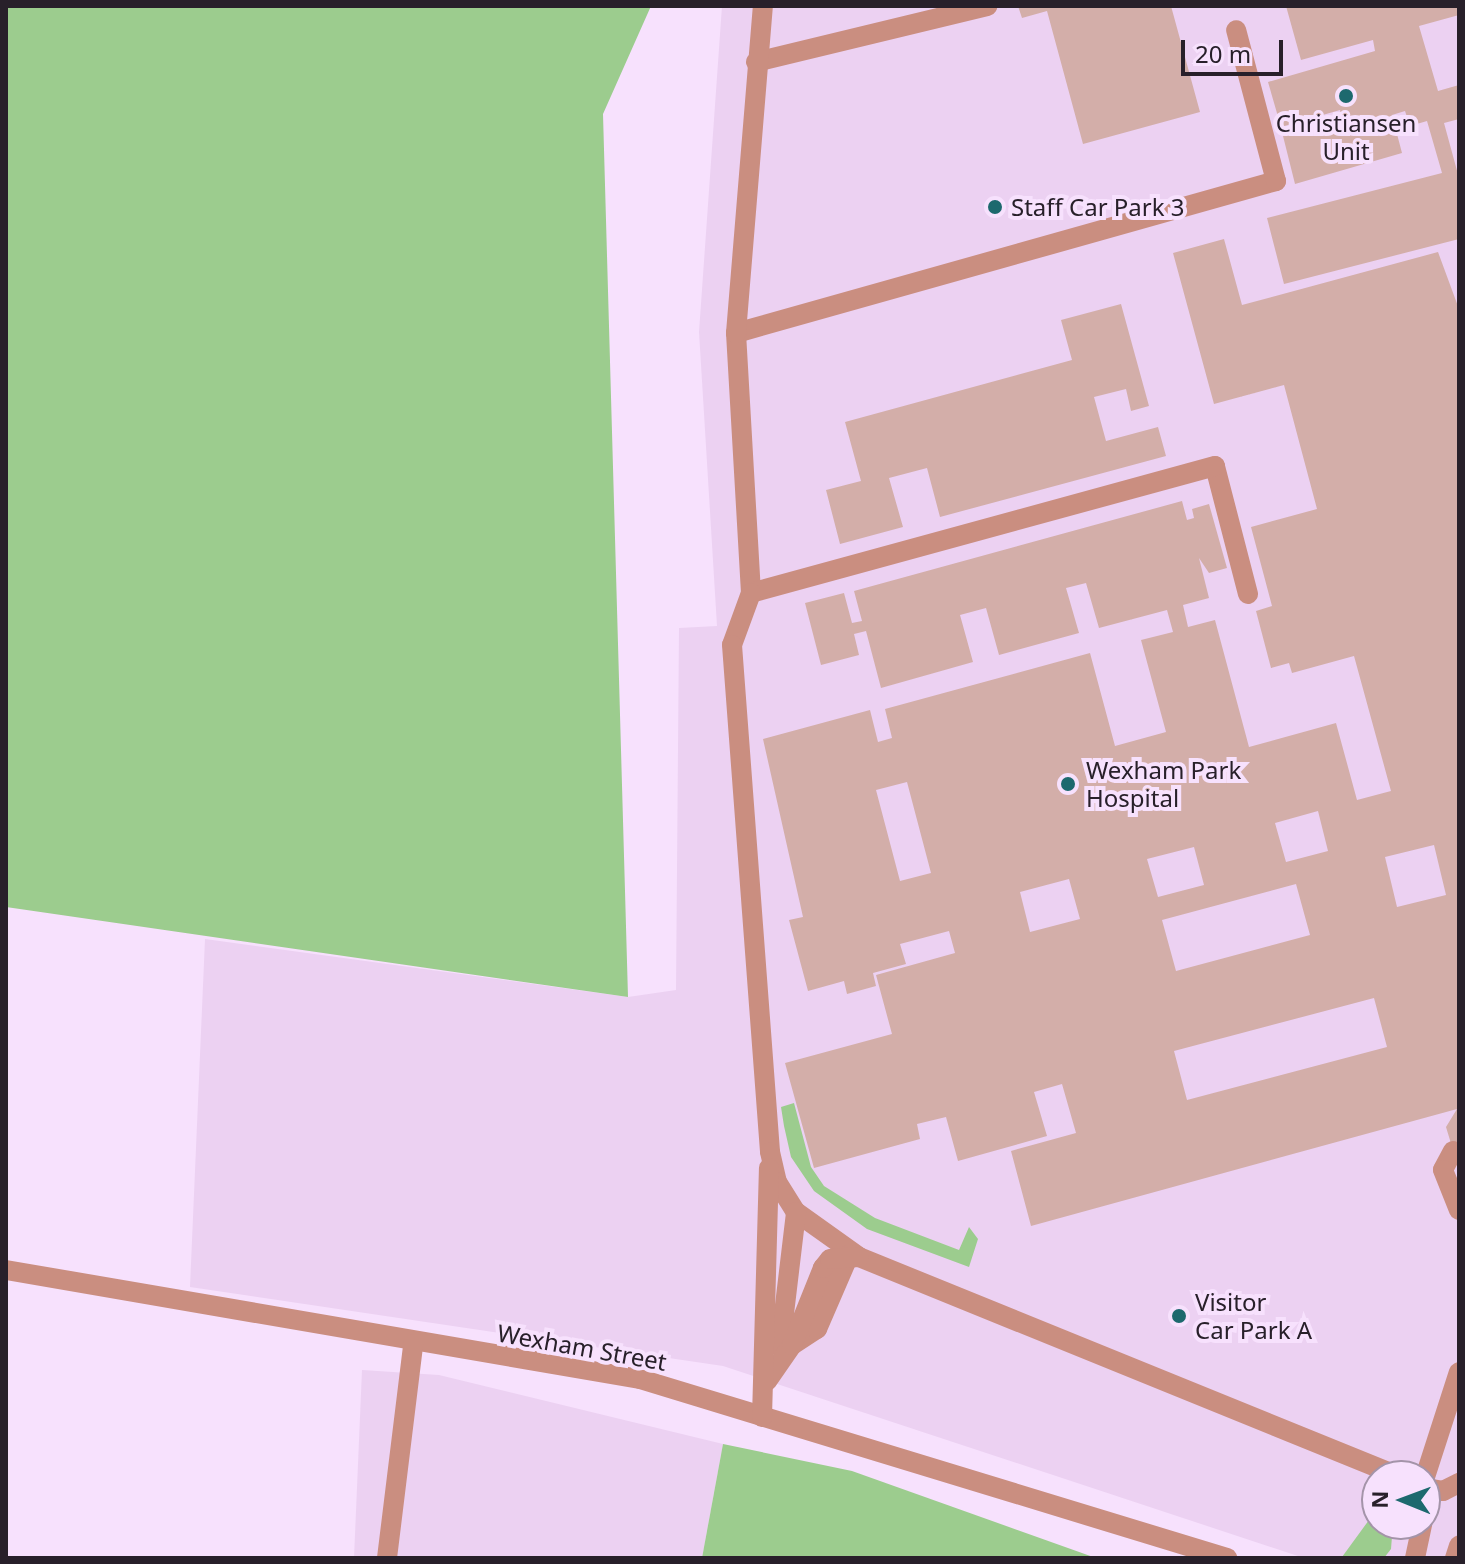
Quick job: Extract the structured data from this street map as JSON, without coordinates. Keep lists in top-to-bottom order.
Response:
{
  "streets": {
    "street": ["Wexham Street"]
  },
  "places": [
    "Christiansen Unit",
    "Staff Car Park 3",
    "Wexham Park Hospital",
    "Visitor Car Park A"
  ],
  "scale_bar": "20 m",
  "north": "left"
}
